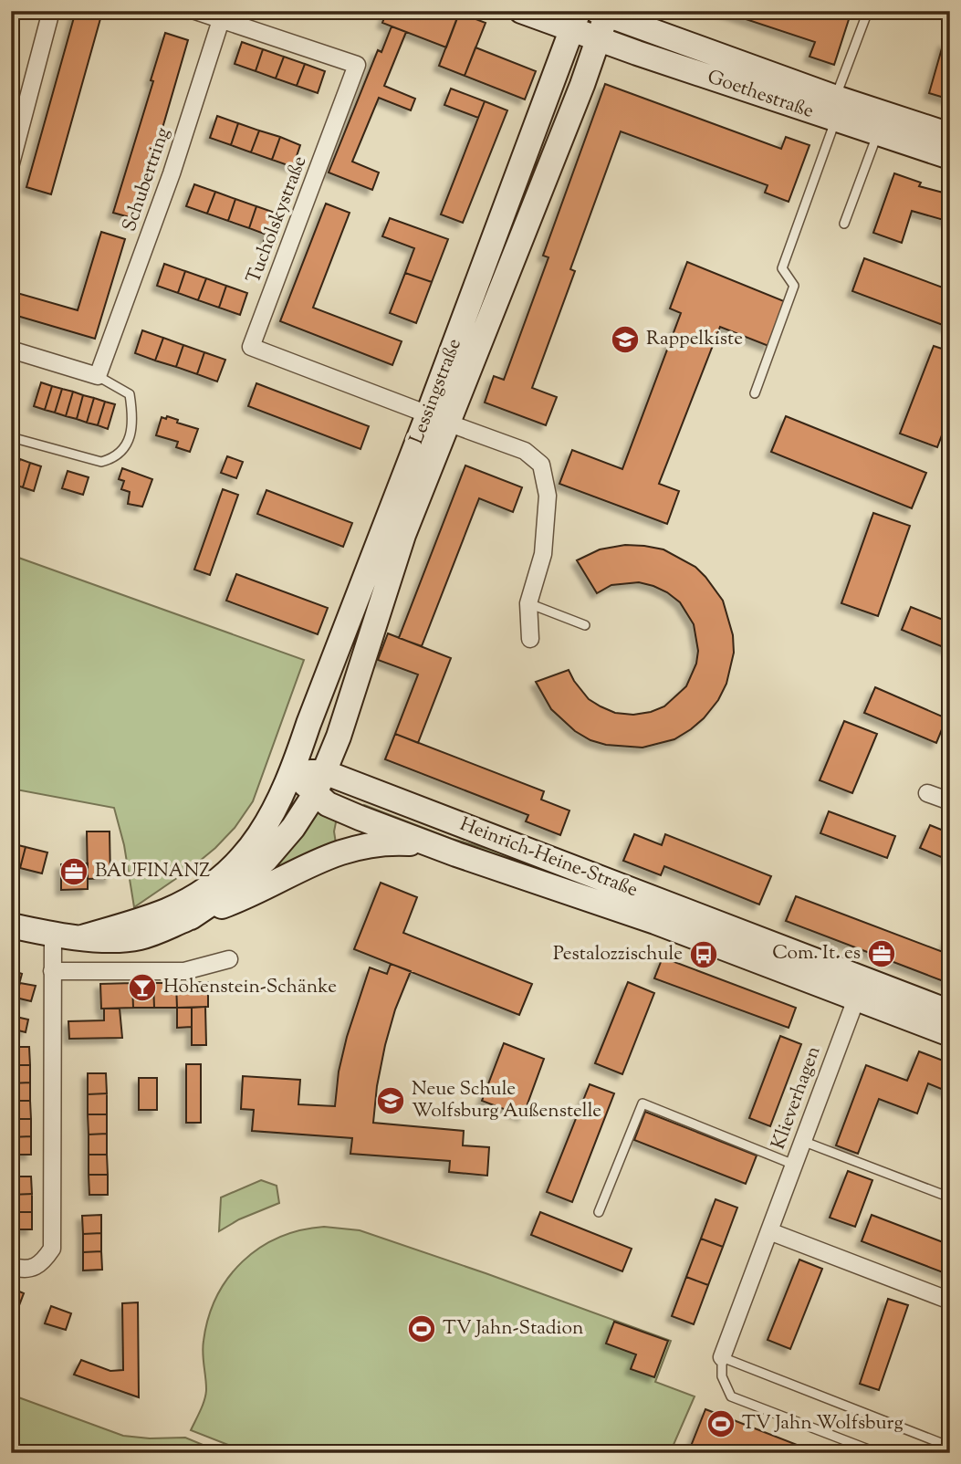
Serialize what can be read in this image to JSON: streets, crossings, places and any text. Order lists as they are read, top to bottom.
{
  "streets": {
    "street": [
      "Goethestraße",
      "Schubertring",
      "Tucholskystraße",
      "Lessingstraße",
      "Heinrich-Heine-Straße",
      "Klieverhagen"
    ]
  },
  "crossings": [
    ["Goethestraße", "Lessingstraße"],
    ["Schubertring", "Tucholskystraße"],
    ["Tucholskystraße", "Lessingstraße"],
    ["Lessingstraße", "Heinrich-Heine-Straße"],
    ["Heinrich-Heine-Straße", "Klieverhagen"]
  ],
  "places": {
    "school or university": ["Rappelkiste", "Neue Schule Wolfsburg Außenstelle"],
    "office": ["BAUFINANZ", "Com. It. es"],
    "bus stop": ["Pestalozzischule"],
    "bar": ["Hohenstein-Schänke"],
    "sports": ["TV Jahn-Stadion", "TV Jahn Wolfsburg"]
  }
}
